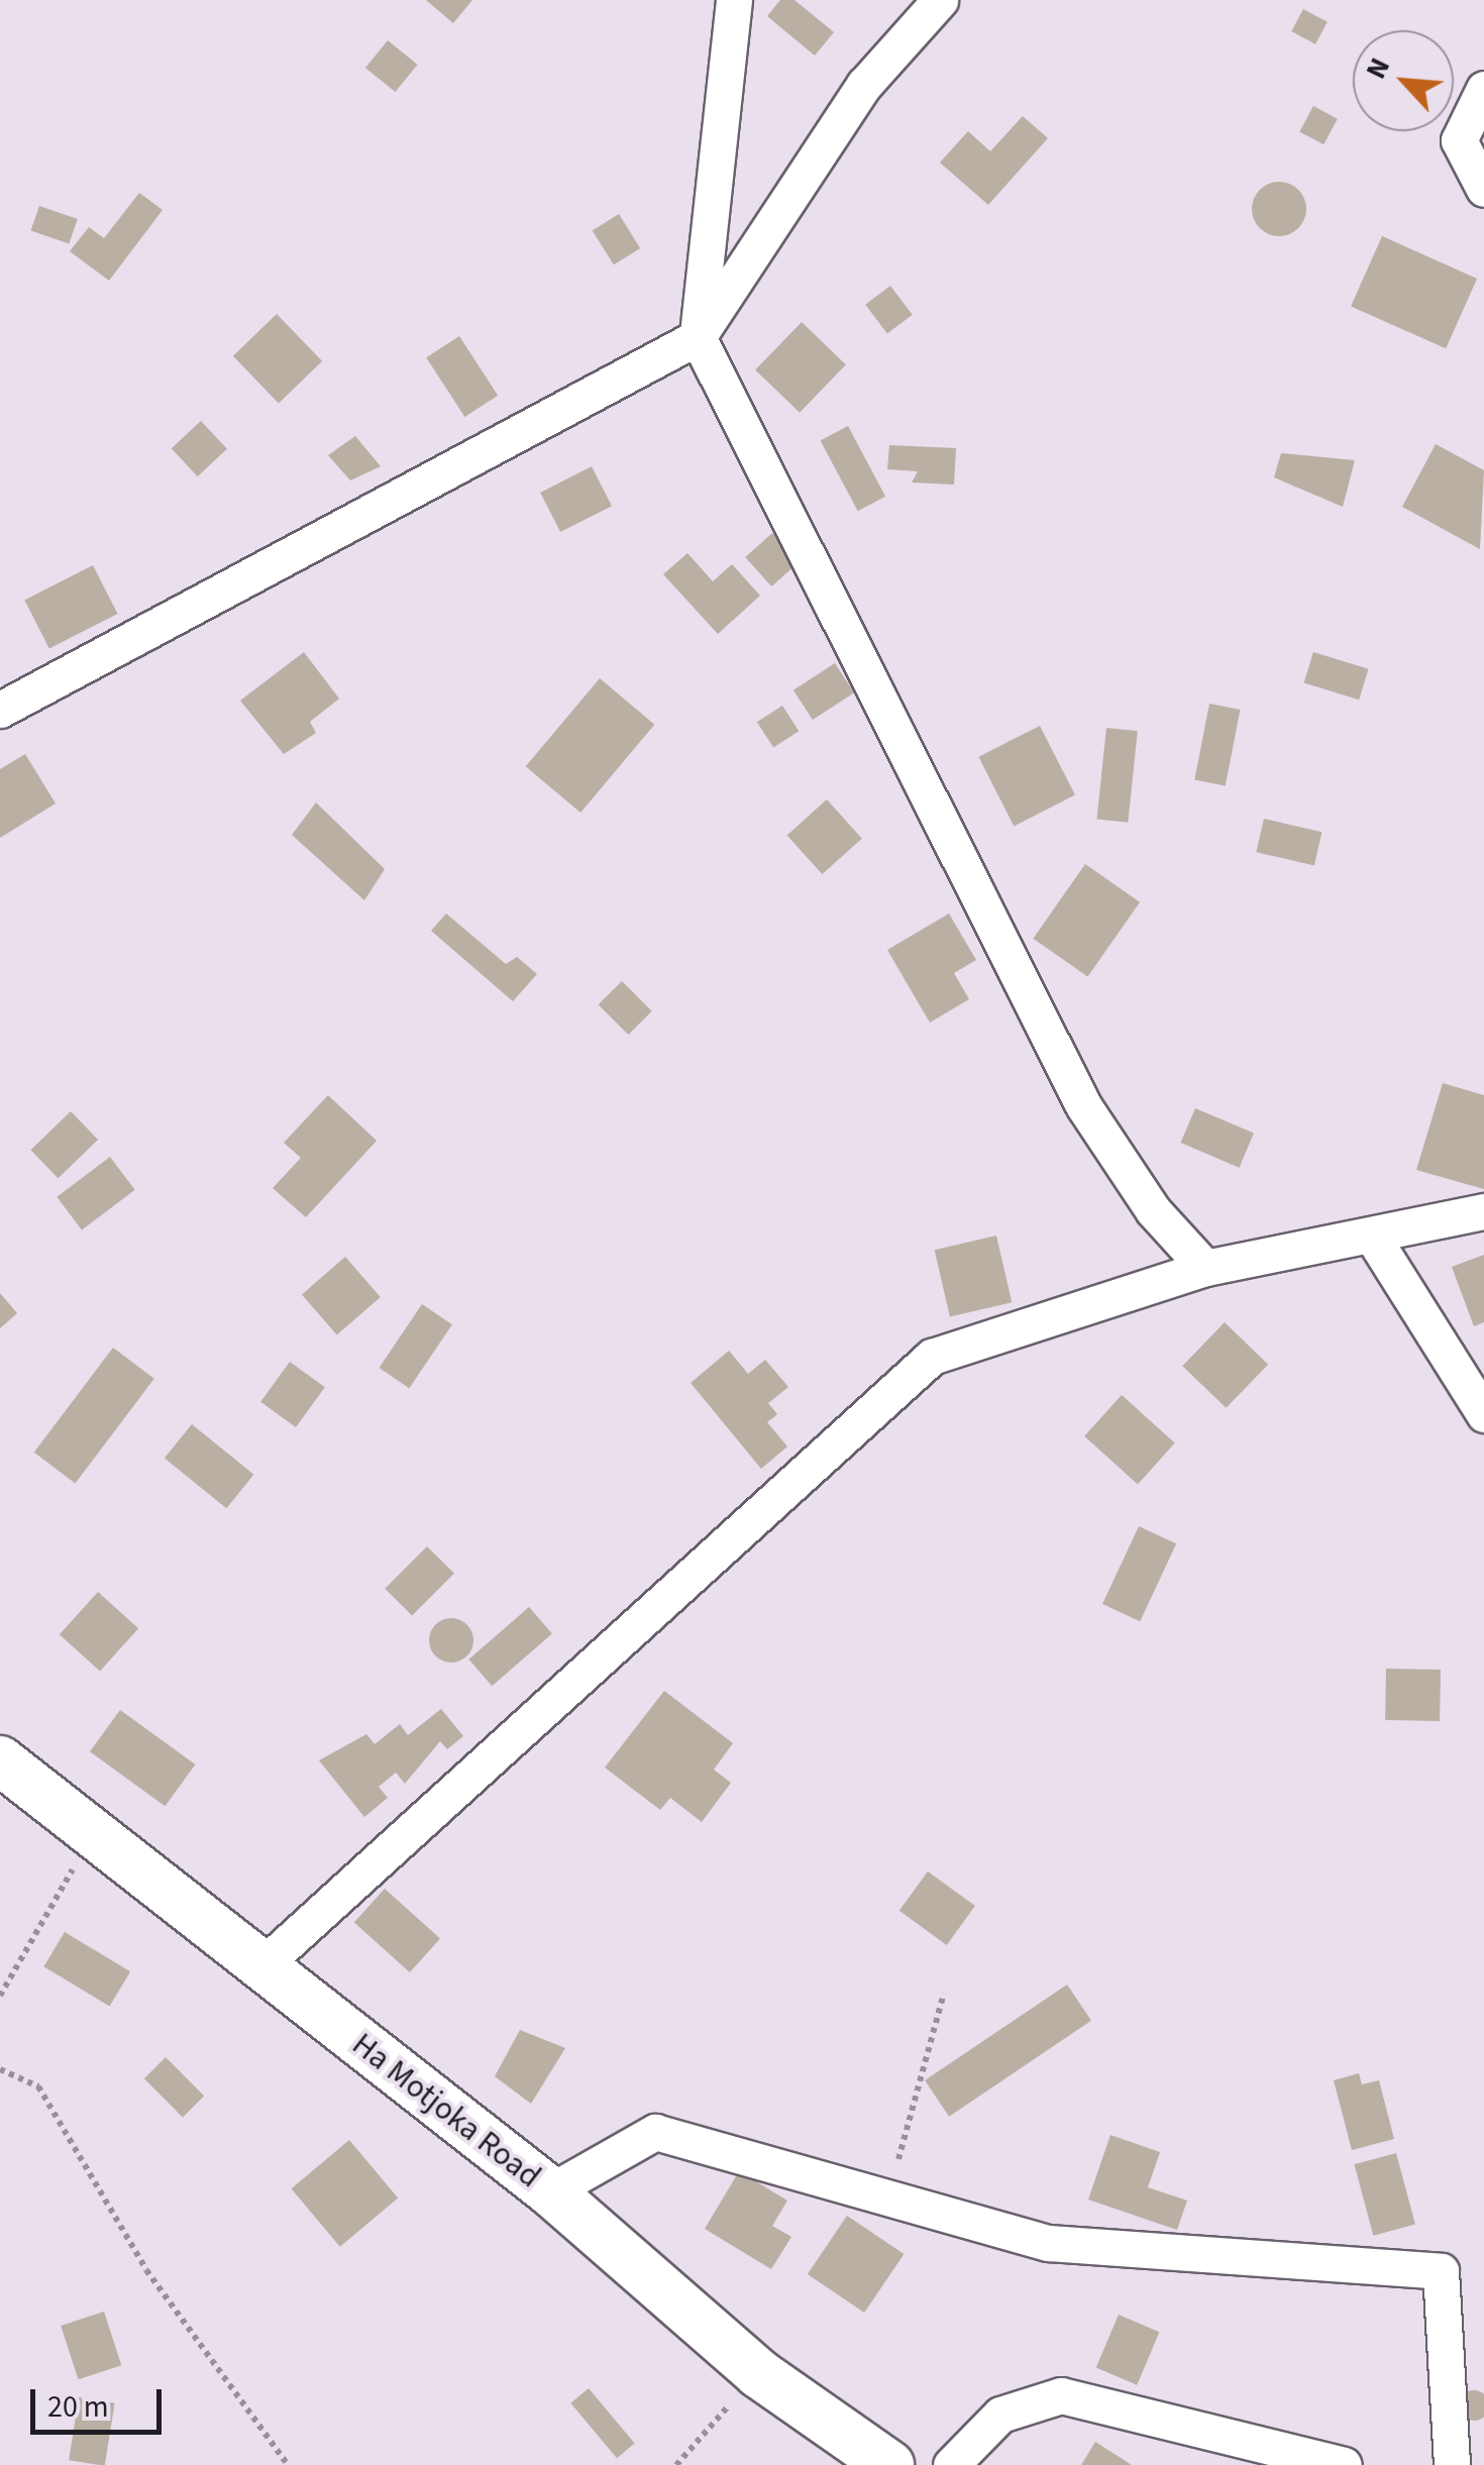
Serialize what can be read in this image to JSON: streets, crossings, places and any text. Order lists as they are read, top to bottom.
{
  "streets": {
    "street": ["Ha Motjoka Road"]
  },
  "scale_bar": "20 m",
  "north": "top left"
}
